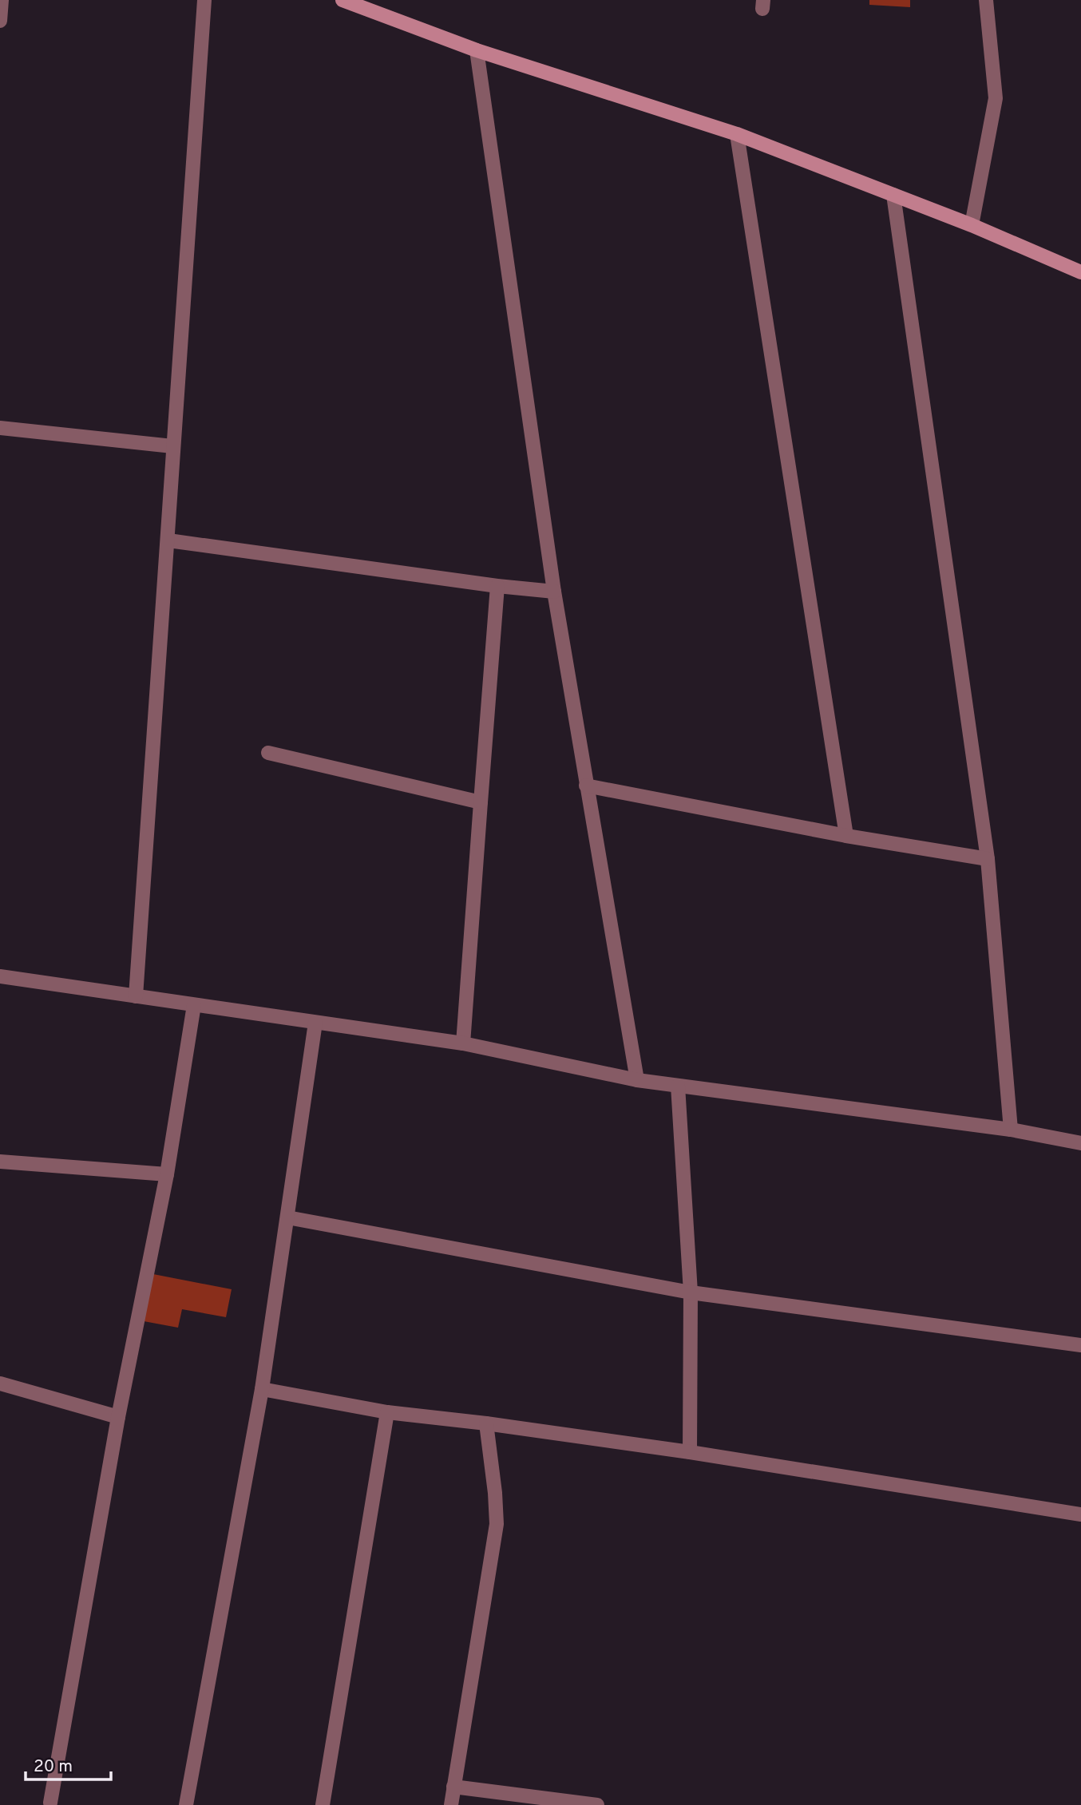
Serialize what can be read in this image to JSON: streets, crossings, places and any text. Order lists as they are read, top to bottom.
{
  "scale_bar": "20 m"
}
